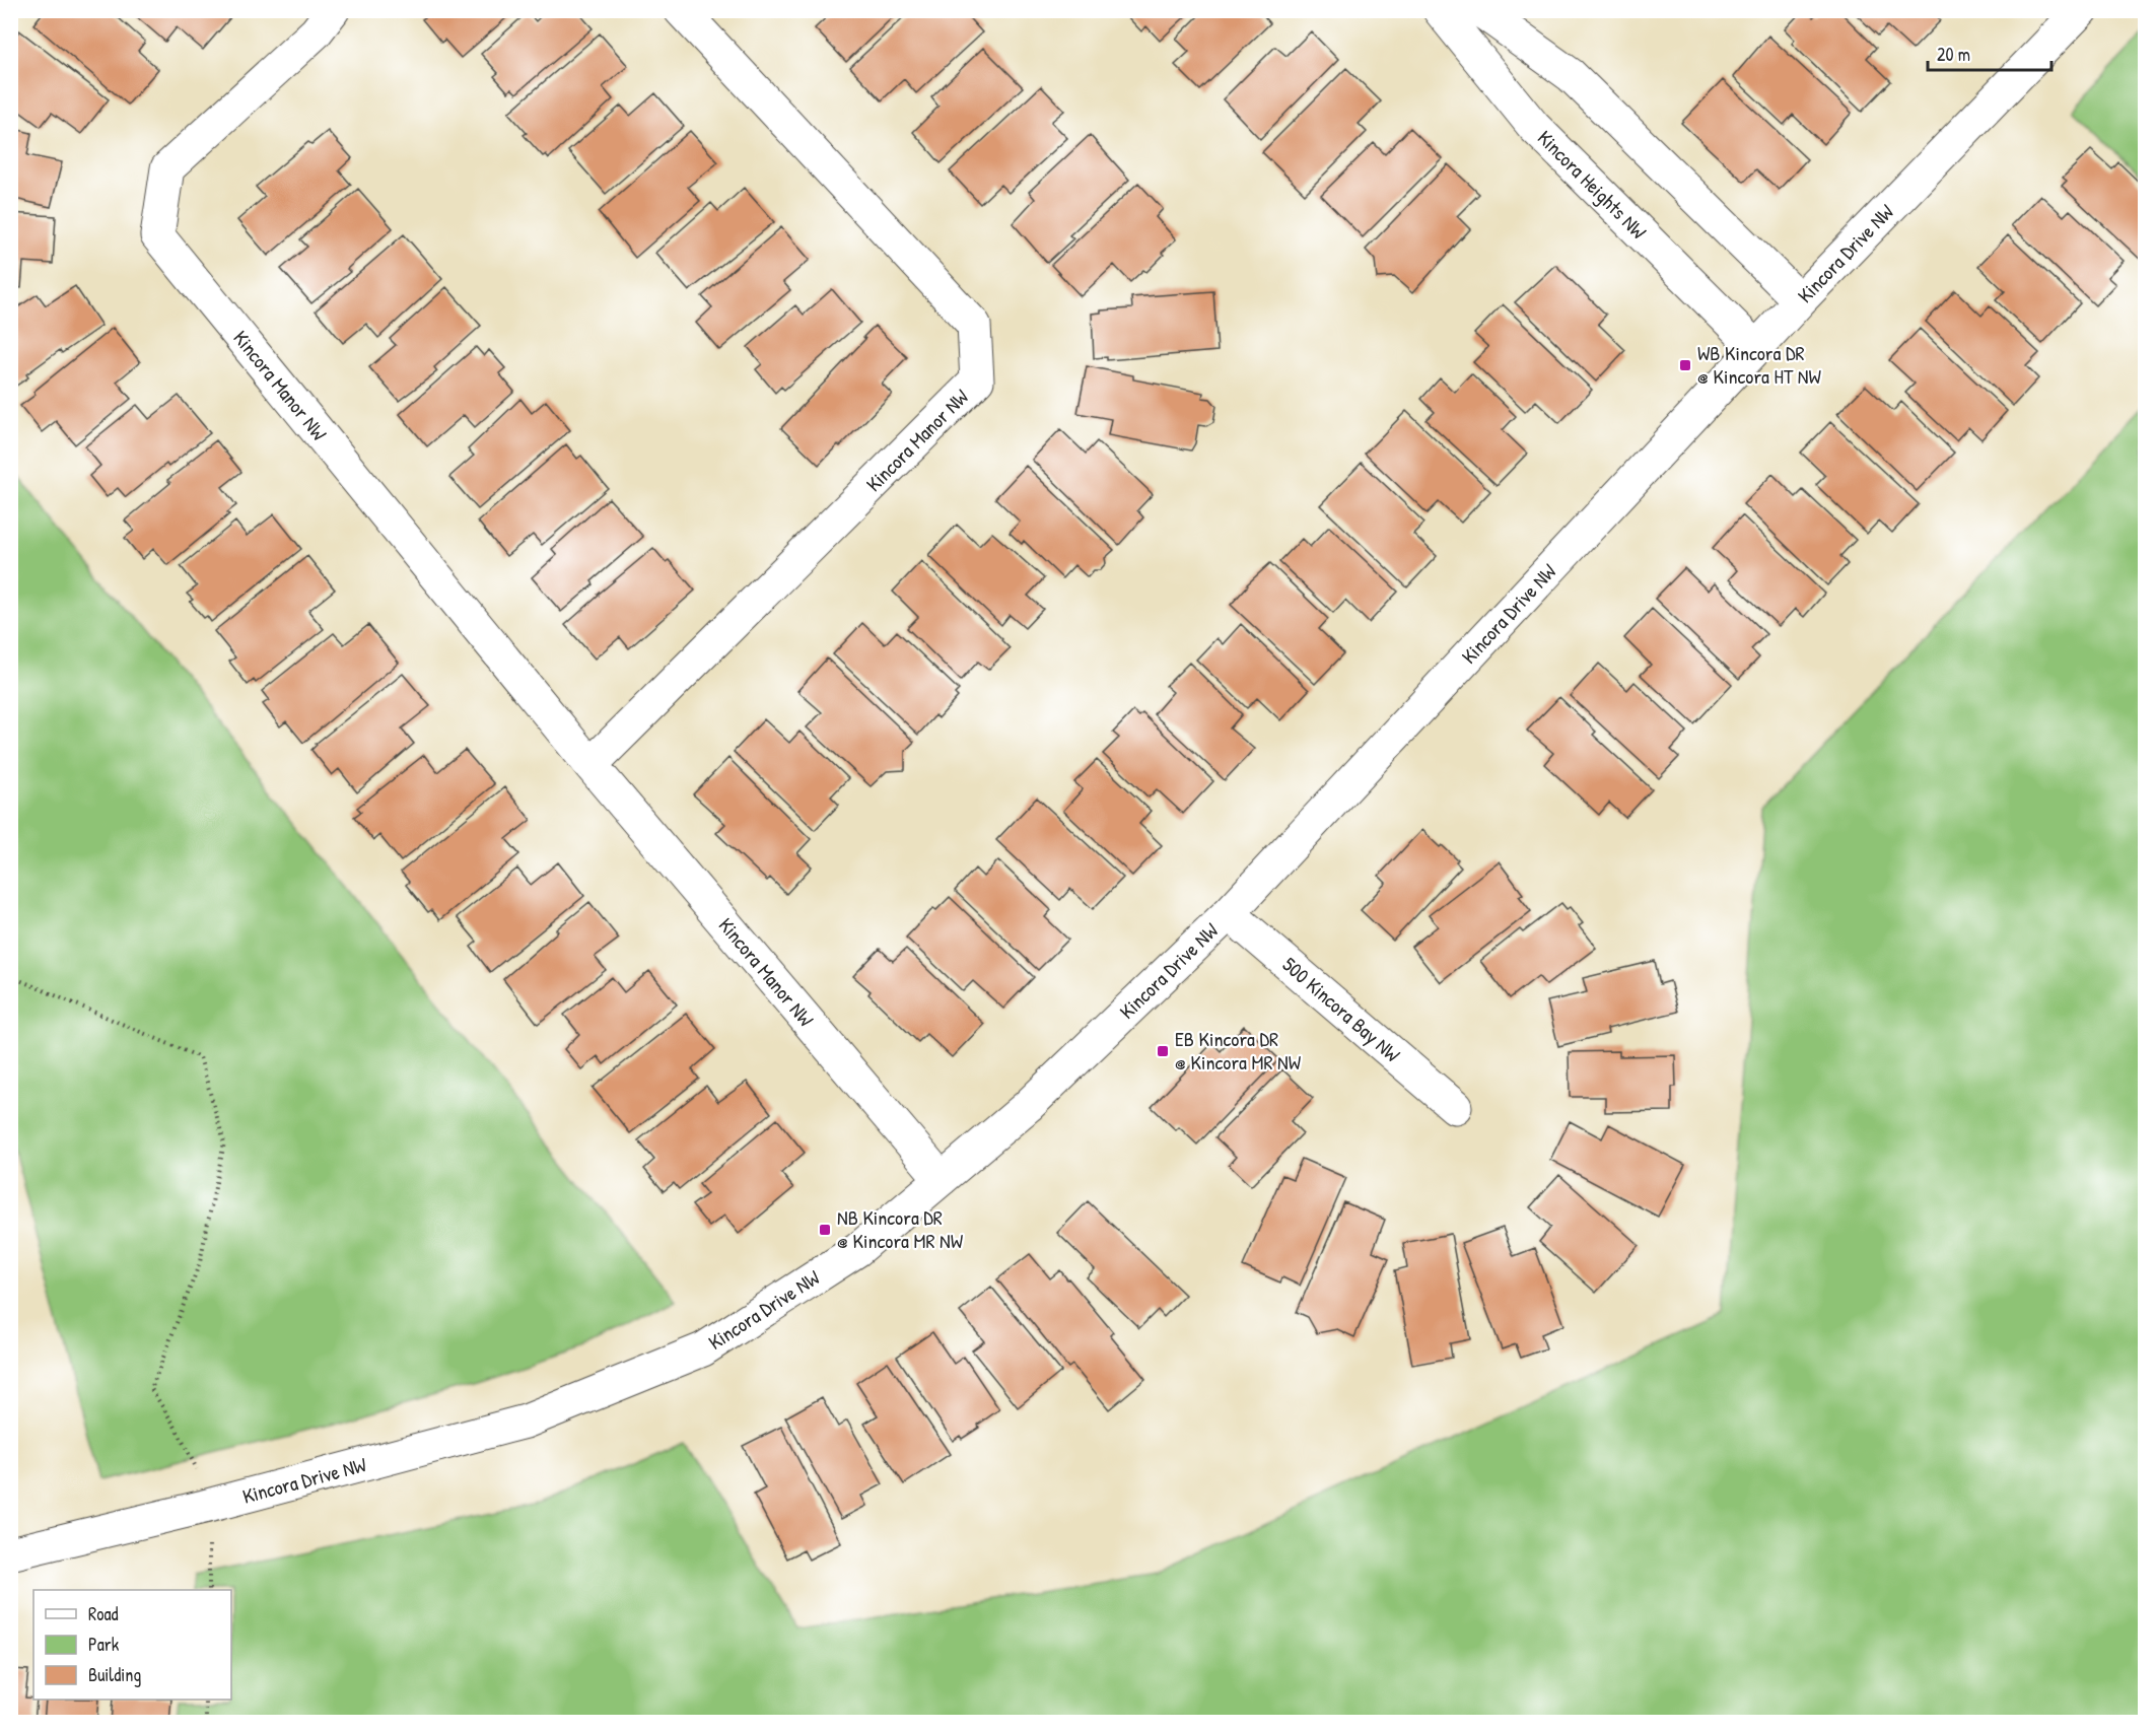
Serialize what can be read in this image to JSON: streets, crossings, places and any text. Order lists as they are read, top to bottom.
{
  "streets": {
    "street": [
      "Kincora Heights NW",
      "Kincora Drive NW",
      "Kincora Manor NW",
      "500 Kincora Bay NW"
    ]
  },
  "crossings": [
    ["Kincora Heights NW", "Kincora Drive NW"],
    ["Kincora Drive NW", "Kincora Manor NW"],
    ["Kincora Drive NW", "500 Kincora Bay NW"]
  ],
  "places": {
    "transit": ["WB Kincora DR @ Kincora HT NW", "EB Kincora DR @ Kincora MR NW", "NB Kincora DR @ Kincora MR NW"]
  },
  "legend": ["Road", "Park", "Building"],
  "scale_bar": "20 m"
}
